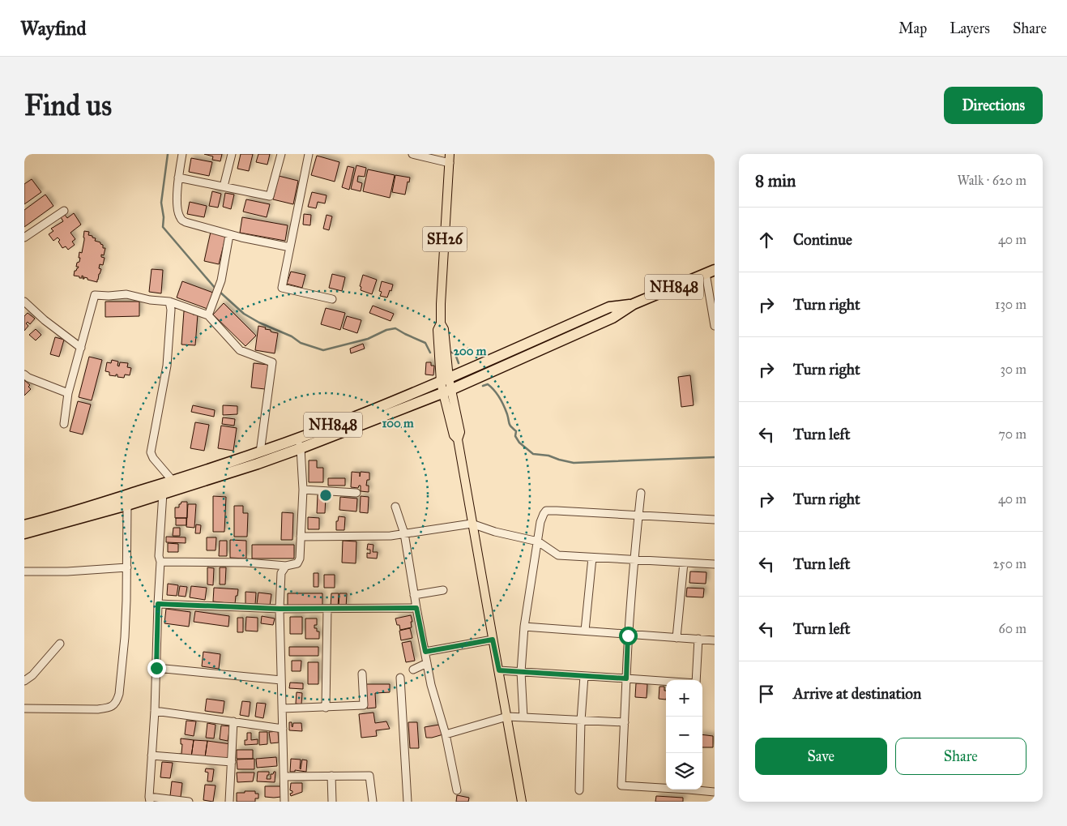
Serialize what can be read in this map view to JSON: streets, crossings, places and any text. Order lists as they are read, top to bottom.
{
  "streets": {
    "highway": ["NH848"],
    "main road": ["SH26"]
  },
  "crossings": [
    ["SH26", "NH848"]
  ],
  "page": {
    "header": "Wayfind",
    "nav": ["Map", "Layers", "Share"],
    "buttons": [
      "Directions",
      ["Save", "Share"]
    ],
    "title": "Find us",
    "heading": ["8 min", "Walk · 620 m"],
    "list": [
      ["Continue", "40 m"],
      ["Turn right", "130 m"],
      ["Turn right", "30 m"],
      ["Turn left", "70 m"],
      ["Turn right", "40 m"],
      ["Turn left", "250 m"],
      ["Turn left", "60 m"],
      "Arrive at destination"
    ],
    "map_buttons": ["+", "−"]
  },
  "rings": ["200 m", "100 m"]
}
